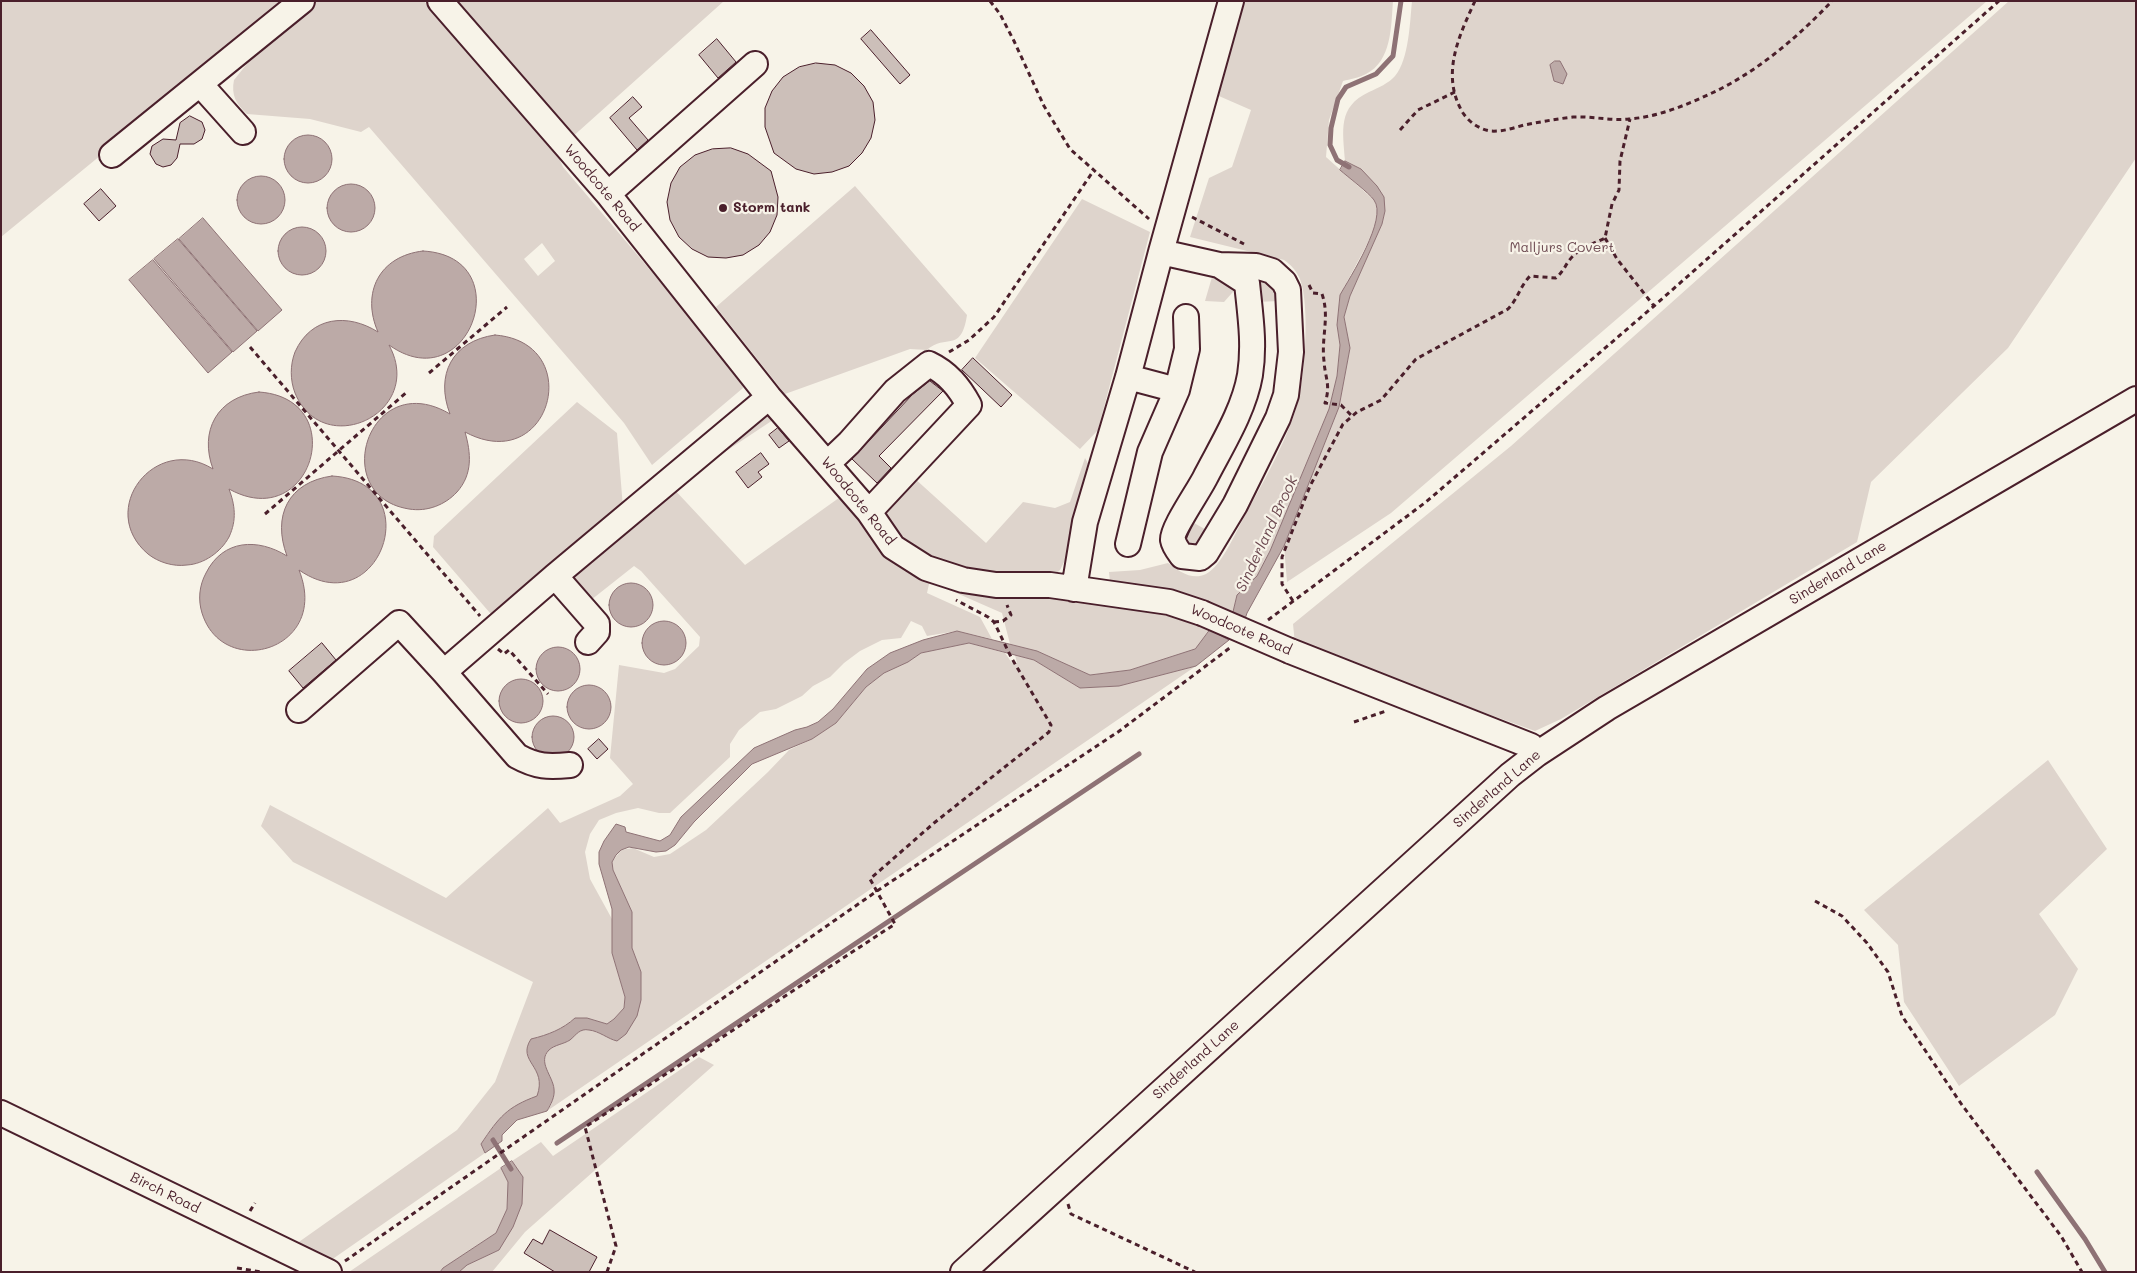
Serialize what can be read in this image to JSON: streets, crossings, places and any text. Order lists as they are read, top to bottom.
{
  "streets": {
    "street": ["Woodcote Road", "Sinderland Lane", "Birch Road"]
  },
  "crossings": [
    ["Woodcote Road", "Sinderland Lane"]
  ],
  "water": ["Sinderland Brook"],
  "parks": ["Malljurs Covert"],
  "places": ["Storm tank"]
}
